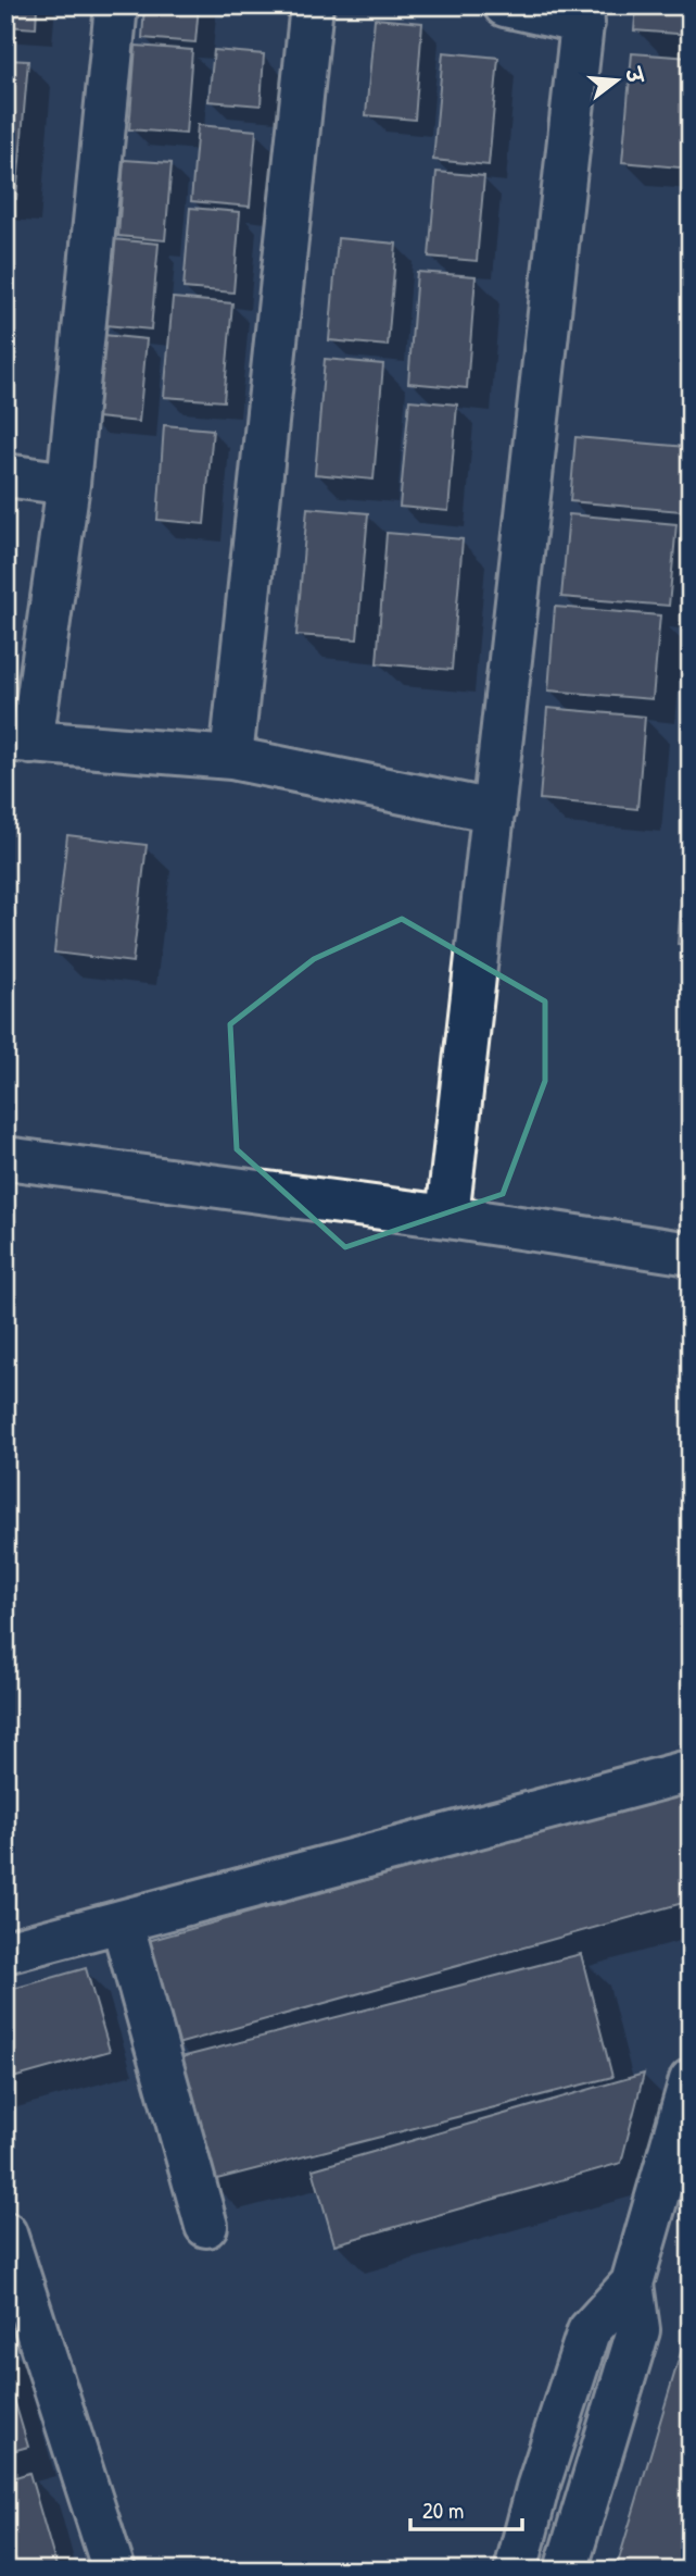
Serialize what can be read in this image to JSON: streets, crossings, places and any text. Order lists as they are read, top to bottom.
{
  "scale_bar": "20 m",
  "north": "right"
}
